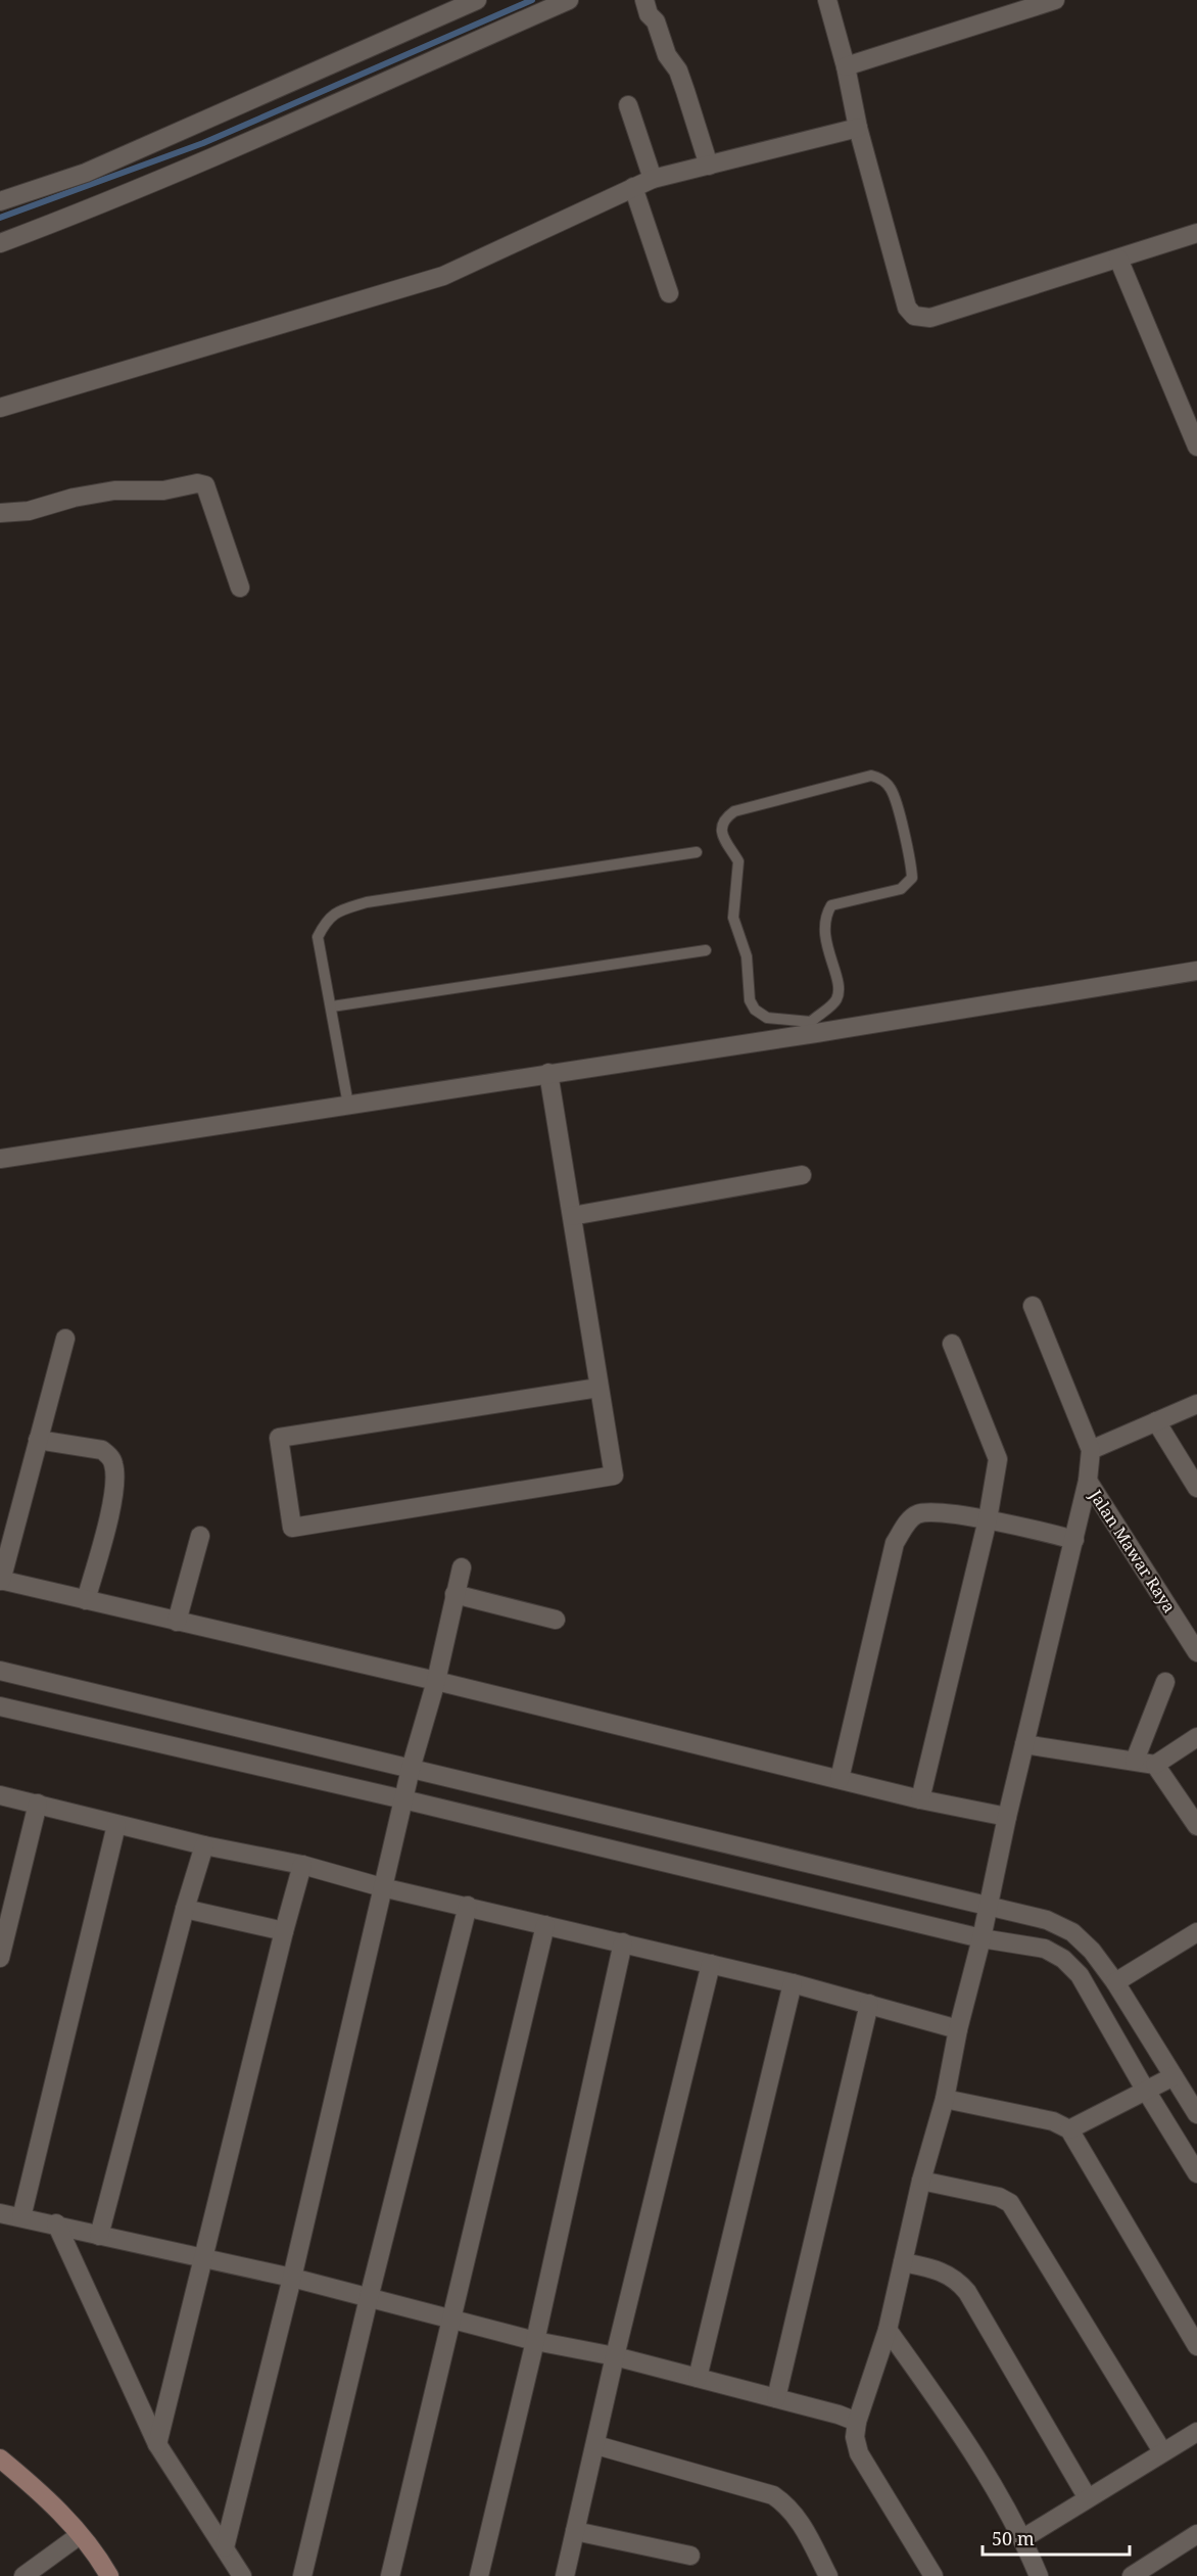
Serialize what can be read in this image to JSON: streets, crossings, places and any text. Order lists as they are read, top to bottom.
{
  "streets": {
    "street": ["Jalan Mawar Raya"]
  },
  "scale_bar": "50 m"
}
